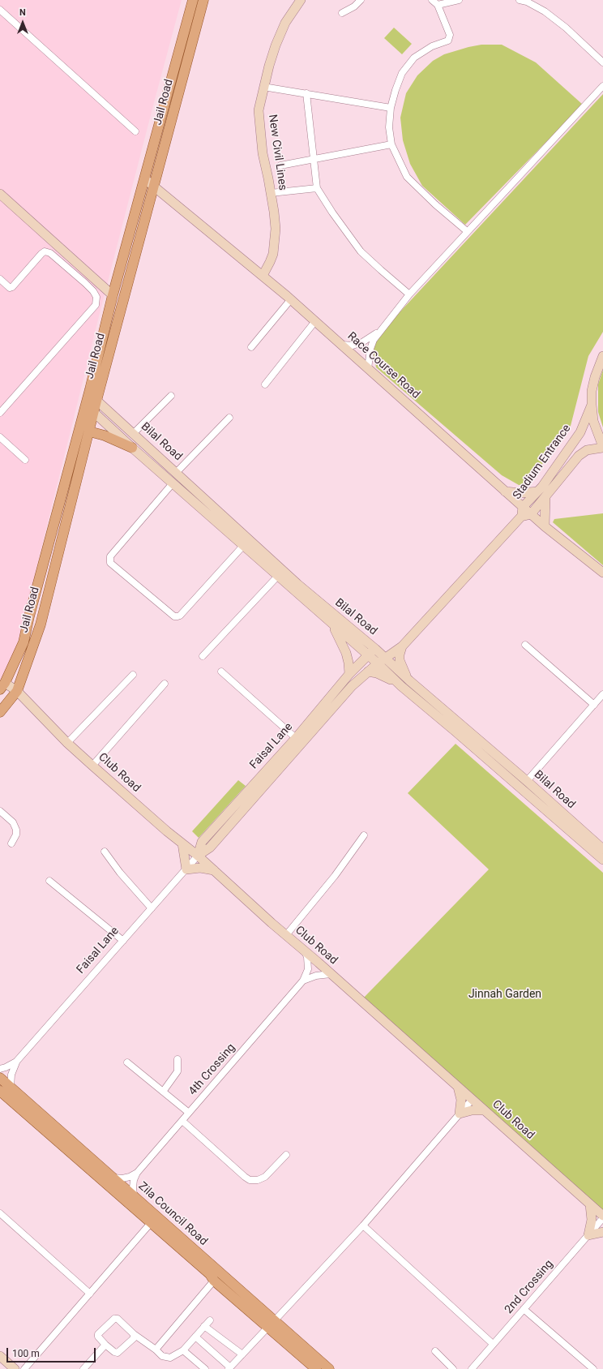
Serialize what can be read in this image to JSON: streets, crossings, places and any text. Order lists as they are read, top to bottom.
{
  "streets": {
    "main road": [
      "Jail Road",
      "New Civil Lines",
      "Race Course Road",
      "Bilal Road",
      "Stadium Entrance",
      "Faisal Lane",
      "Club Road",
      "Zila Council Road"
    ],
    "street": ["4th Crossing", "2nd Crossing"]
  },
  "crossings": [
    ["Jail Road", "Race Course Road"],
    ["Jail Road", "Bilal Road"],
    ["Jail Road", "Club Road"],
    ["New Civil Lines", "Race Course Road"],
    ["Race Course Road", "Stadium Entrance"],
    ["Bilal Road", "Faisal Lane"],
    ["Stadium Entrance", "Faisal Lane"],
    ["Faisal Lane", "Club Road"],
    ["Faisal Lane", "Zila Council Road"],
    ["4th Crossing", "Zila Council Road"]
  ],
  "parks": ["Jinnah Garden"],
  "scale_bar": "100 m",
  "north": "top"
}
